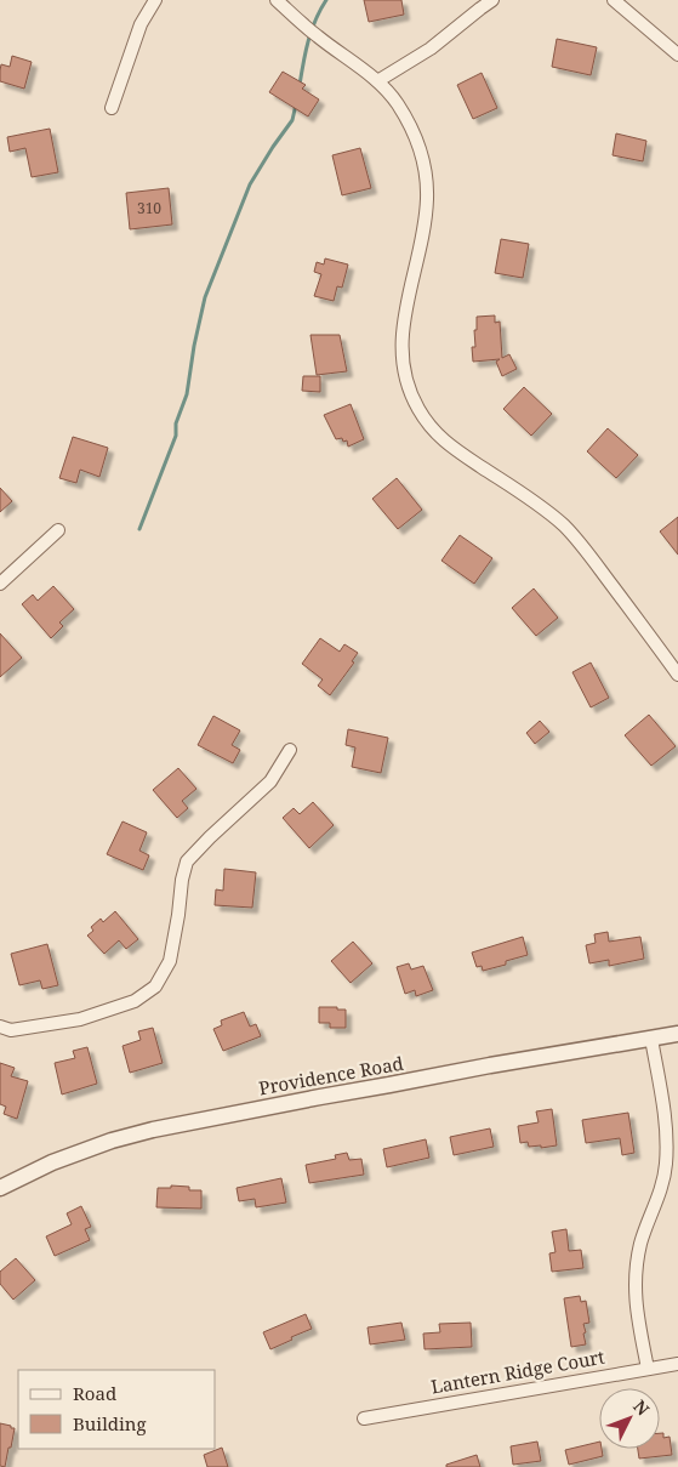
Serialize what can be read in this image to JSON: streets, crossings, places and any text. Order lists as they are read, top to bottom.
{
  "streets": {
    "street": ["Providence Road", "Lantern Ridge Court"]
  },
  "house_numbers": ["310"],
  "legend": ["Road", "Building"],
  "north": "top right"
}
